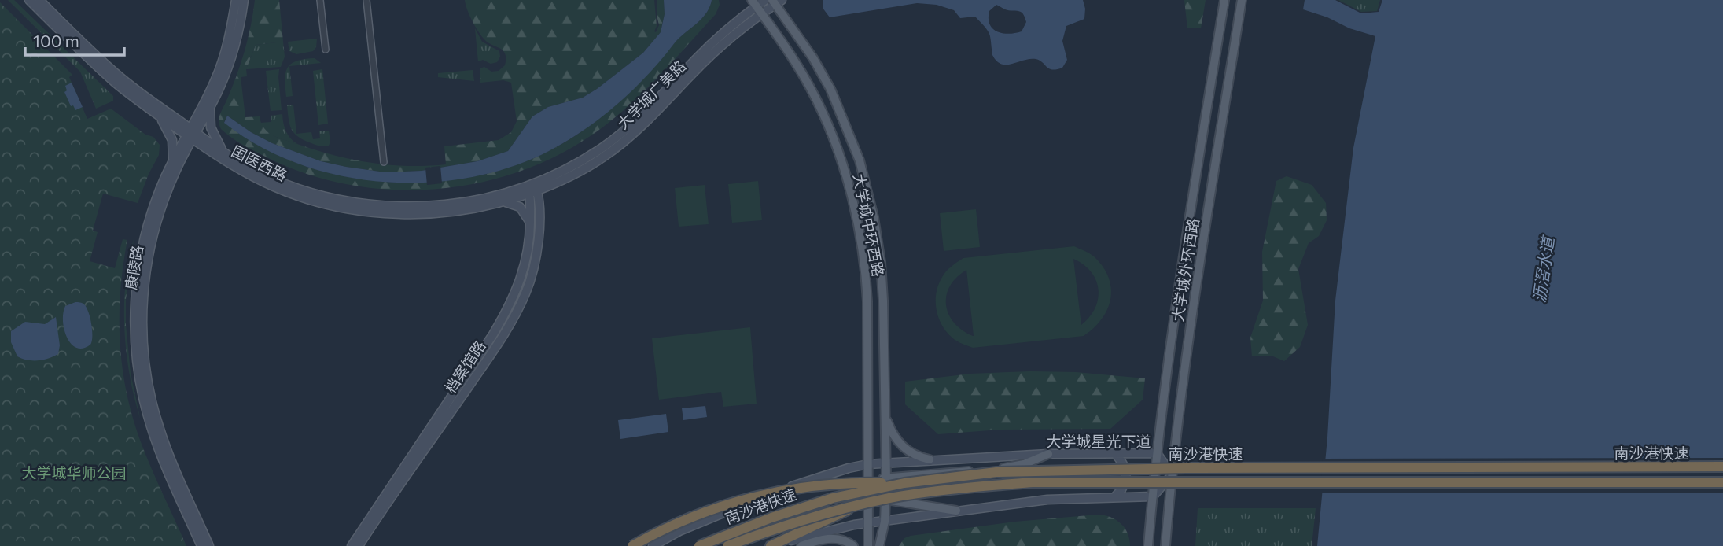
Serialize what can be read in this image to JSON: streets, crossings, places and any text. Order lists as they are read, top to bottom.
{
  "streets": {
    "highway": ["南沙港快速"],
    "main road": [
      "大学城广美路",
      "国医西路",
      "大学城中环西路",
      "康陵路",
      "大学城外环西路",
      "档案馆路",
      "大学城星光下道"
    ]
  },
  "crossings": [
    ["大学城广美路", "国医西路"],
    ["大学城广美路", "大学城中环西路"],
    ["大学城广美路", "档案馆路"],
    ["国医西路", "康陵路"],
    ["国医西路", "档案馆路"],
    ["大学城中环西路", "大学城星光下道"],
    ["大学城外环西路", "大学城星光下道"]
  ],
  "water": ["沥滘水道"],
  "parks": ["大学城华师公园"],
  "scale_bar": "100 m"
}
